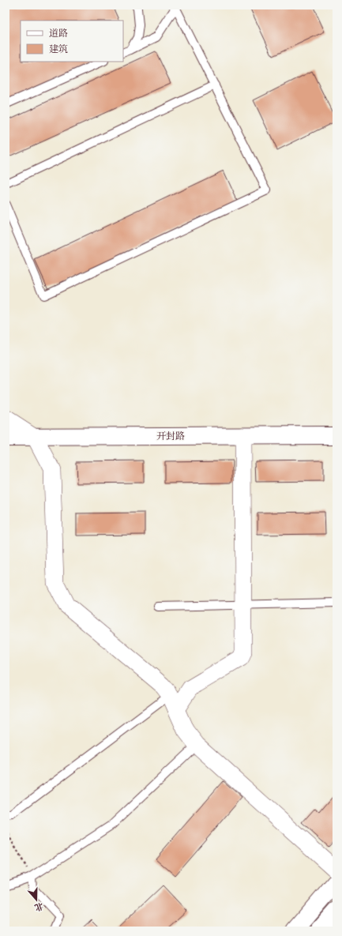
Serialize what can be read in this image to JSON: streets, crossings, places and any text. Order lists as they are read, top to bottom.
{
  "streets": {
    "street": ["开封路"]
  },
  "legend": ["道路", "建筑"],
  "north": "bottom"
}
